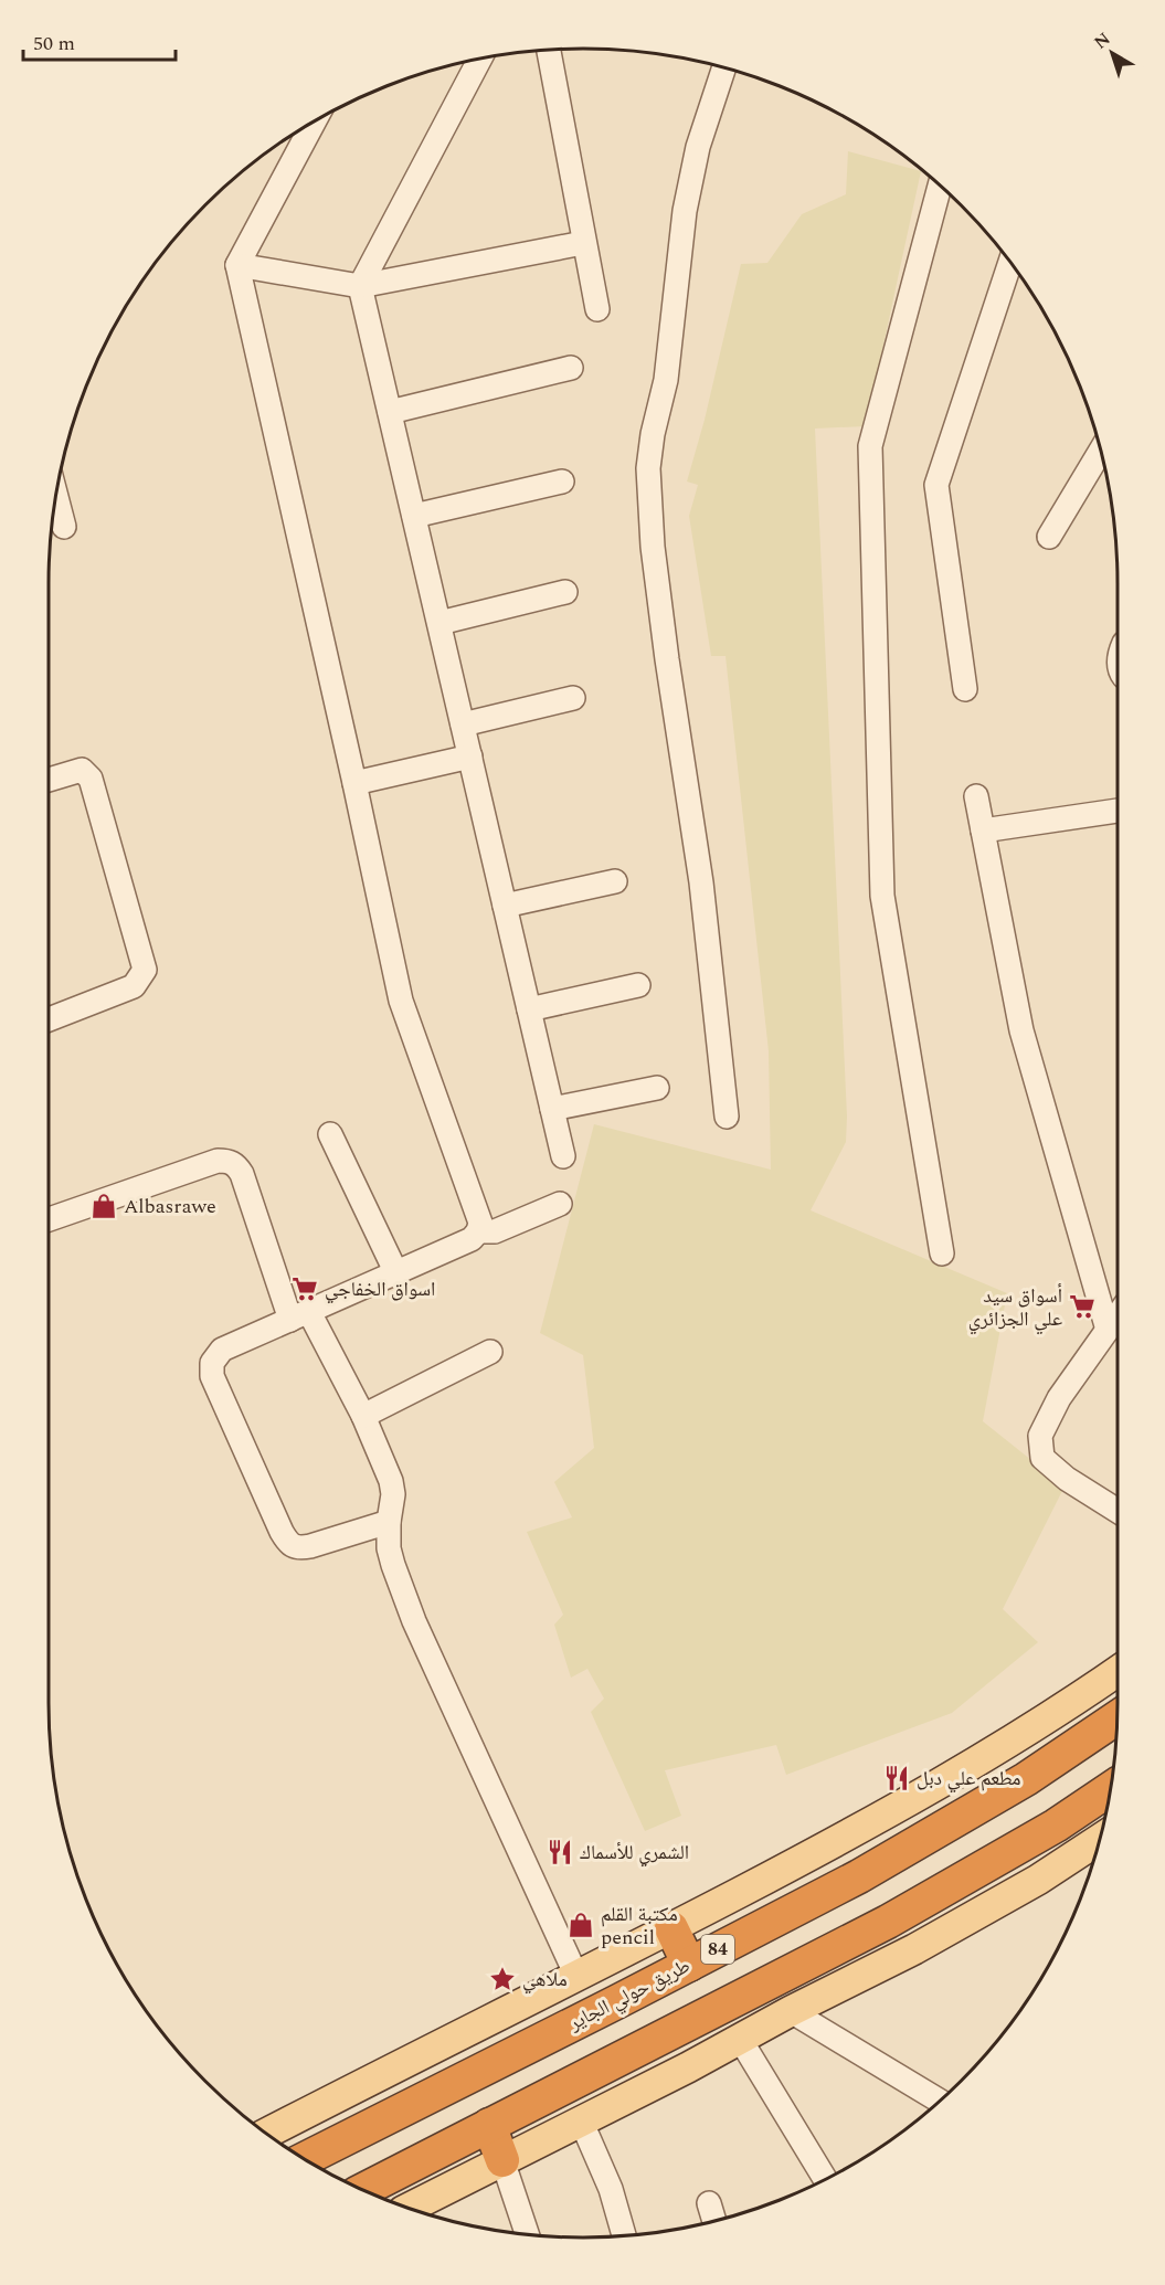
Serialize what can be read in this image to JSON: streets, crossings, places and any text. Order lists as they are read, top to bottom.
{
  "streets": {
    "highway": ["84", "طريق حولي الجاير"]
  },
  "places": {
    "shop": ["Albasrawe", "مكتبة القلم pencil"],
    "supermarket": ["اسواق الخفاجي", "أسواق سيد علي الجزائري"],
    "restaurant": ["مطعم علي دبل", "الشمري للأسماك"],
    "place": ["ملاهي"]
  },
  "scale_bar": "50 m",
  "north": "top left"
}
